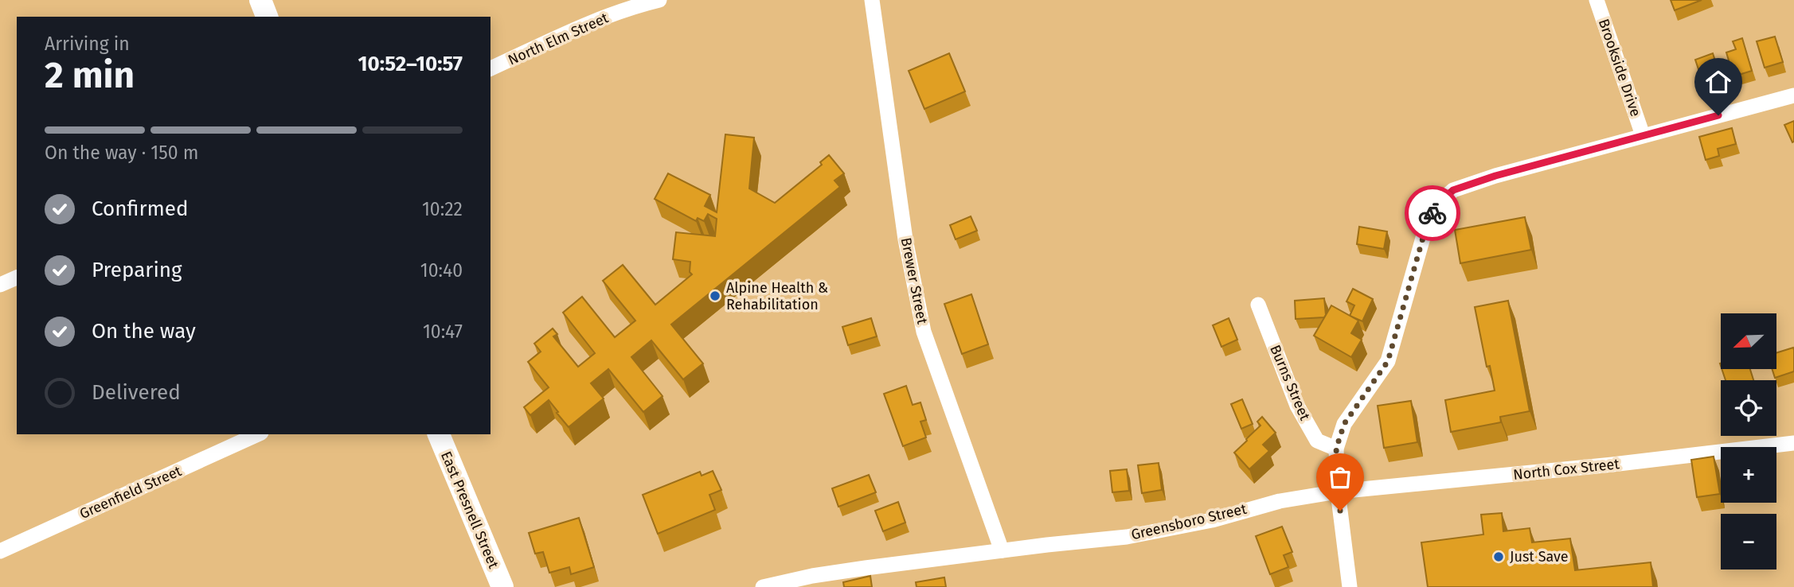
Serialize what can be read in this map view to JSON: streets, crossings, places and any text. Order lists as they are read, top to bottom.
{
  "streets": {
    "main road": ["East Presnell Street"],
    "street": [
      "North Elm Street",
      "Brookside Drive",
      "Brewer Street",
      "Burns Street",
      "North Cox Street",
      "Greenfield Street",
      "Greensboro Street"
    ]
  },
  "crossings": [
    ["Brewer Street", "Greensboro Street"],
    ["North Cox Street", "Greensboro Street"]
  ],
  "places": ["Alpine Health & Rehabilitation", "Just Save"],
  "north": "bottom left",
  "page": {
    "heading": ["2 min", "Arriving in", "10:52–10:57"],
    "bar": "On the way · 150 m",
    "list": [
      ["Confirmed", "10:22"],
      ["Preparing", "10:40"],
      ["On the way", "10:47"],
      "Delivered"
    ],
    "map_buttons": ["+", "−"]
  }
}
